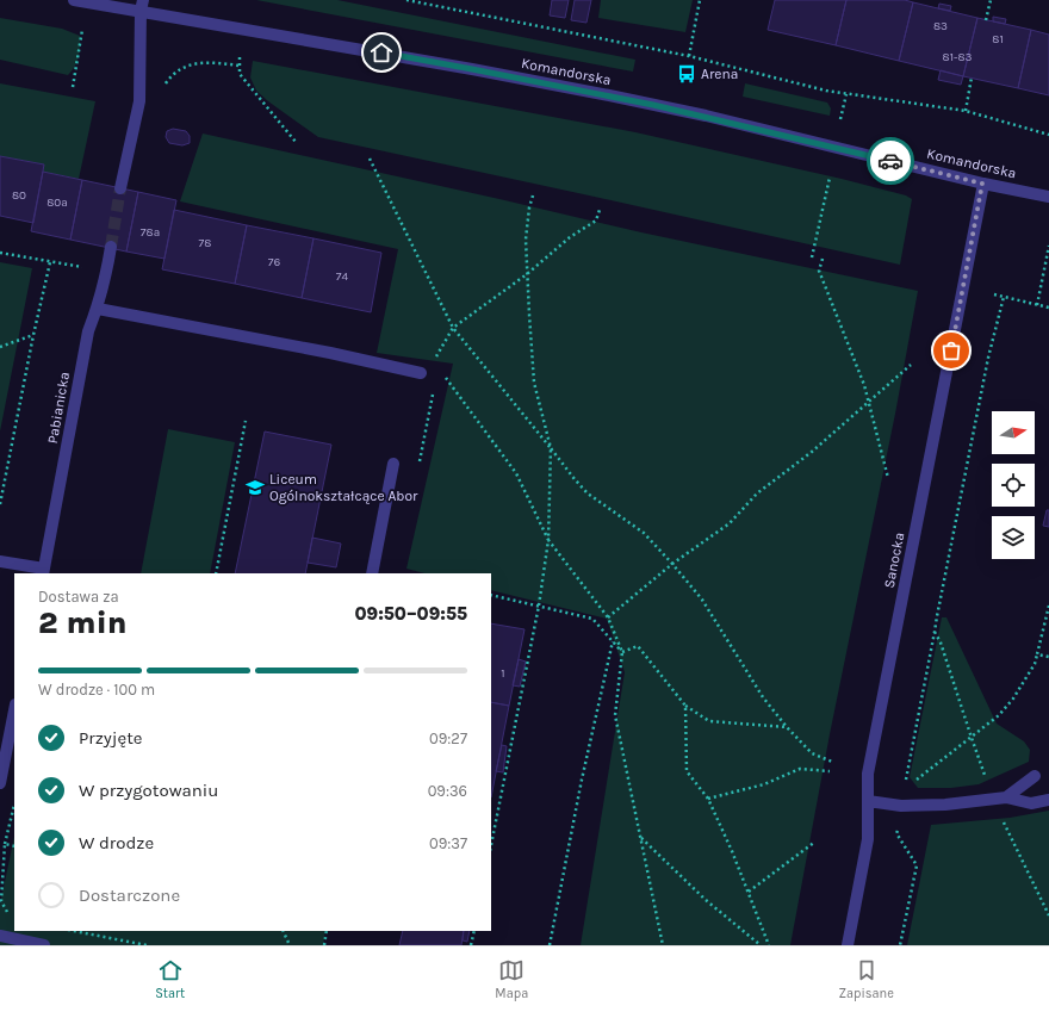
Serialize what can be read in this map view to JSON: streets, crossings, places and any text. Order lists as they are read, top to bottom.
{
  "streets": {
    "street": ["Komandorska", "Pabianicka", "Sanocka"]
  },
  "crossings": [
    ["Komandorska", "Sanocka"]
  ],
  "places": {
    "bus stop": ["Arena"],
    "school or university": ["Liceum Ogólnokształcące Abor"]
  },
  "house_numbers": [
    "83",
    "81",
    "81-83",
    "80",
    "80a",
    "78a",
    "78",
    "76",
    "74",
    "1"
  ],
  "north": "right",
  "page": {
    "heading": ["2 min", "Dostawa za", "09:50–09:55"],
    "bar": "W drodze · 100 m",
    "list": [
      ["Przyjęte", "09:27"],
      ["W przygotowaniu", "09:36"],
      ["W drodze", "09:37"],
      "Dostarczone"
    ],
    "tabs": ["Start", "Mapa", "Zapisane"]
  }
}
